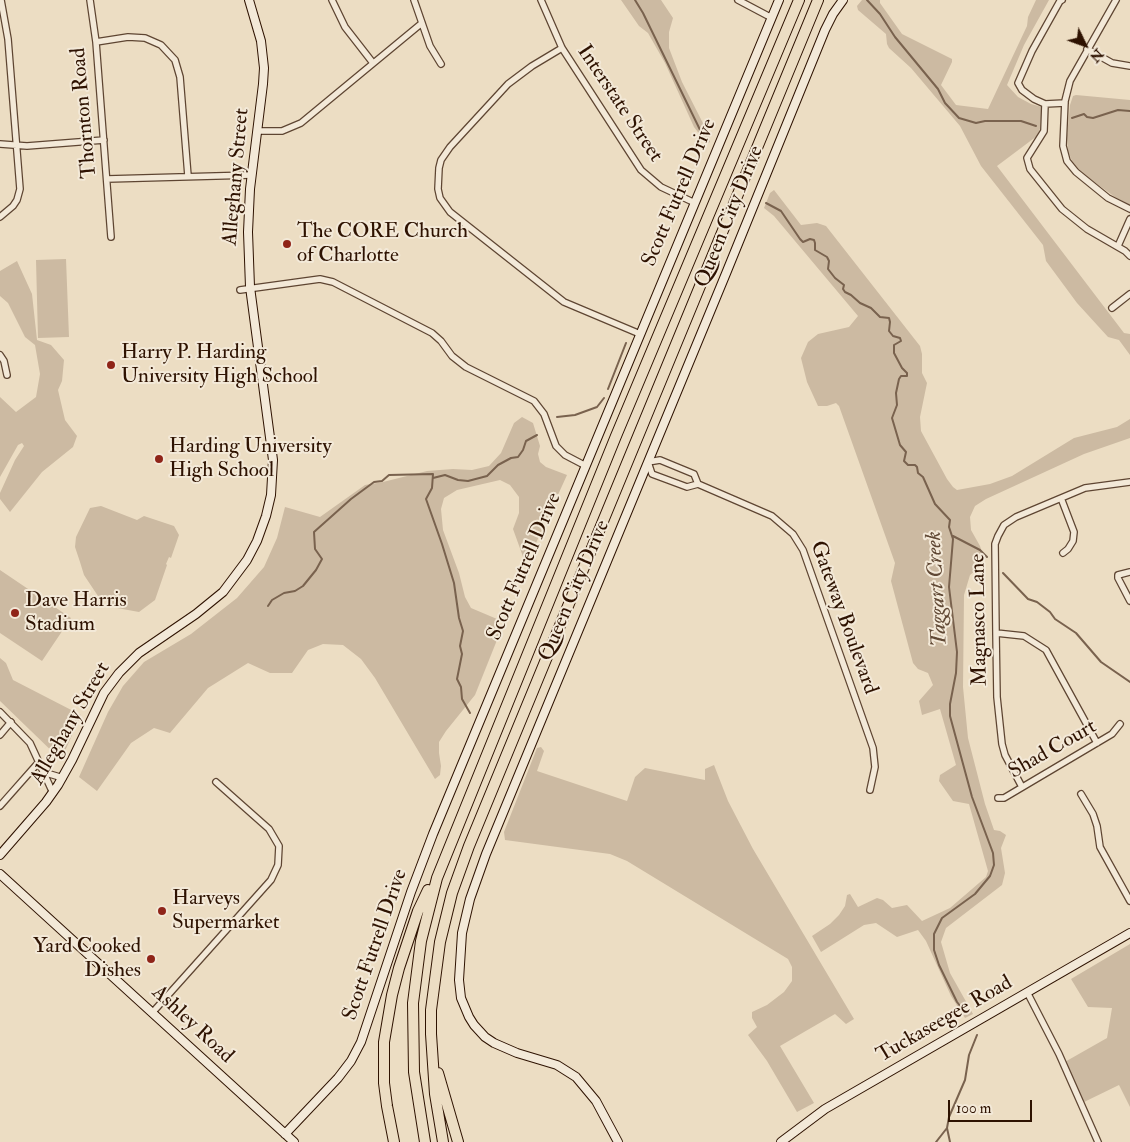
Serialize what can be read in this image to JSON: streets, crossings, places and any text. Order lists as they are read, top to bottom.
{
  "streets": {
    "street": [
      "Interstate Street",
      "Thornton Road",
      "Alleghany Street",
      "Scott Futrell Drive",
      "Queen City Drive",
      "Gateway Boulevard",
      "Magnasco Lane",
      "Shad Court",
      "Tuckaseegee Road",
      "Ashley Road"
    ]
  },
  "crossings": [
    ["Interstate Street", "Scott Futrell Drive"],
    ["Scott Futrell Drive", "Ashley Road"],
    ["Queen City Drive", "Gateway Boulevard"],
    ["Magnasco Lane", "Shad Court"]
  ],
  "water": ["Taggart Creek"],
  "places": [
    "The CORE Church of Charlotte",
    "Harry P. Harding University High School",
    "Harding University High School",
    "Dave Harris Stadium",
    "Harveys Supermarket",
    "Yard Cooked Dishes"
  ],
  "scale_bar": "100 m",
  "north": "bottom right"
}
